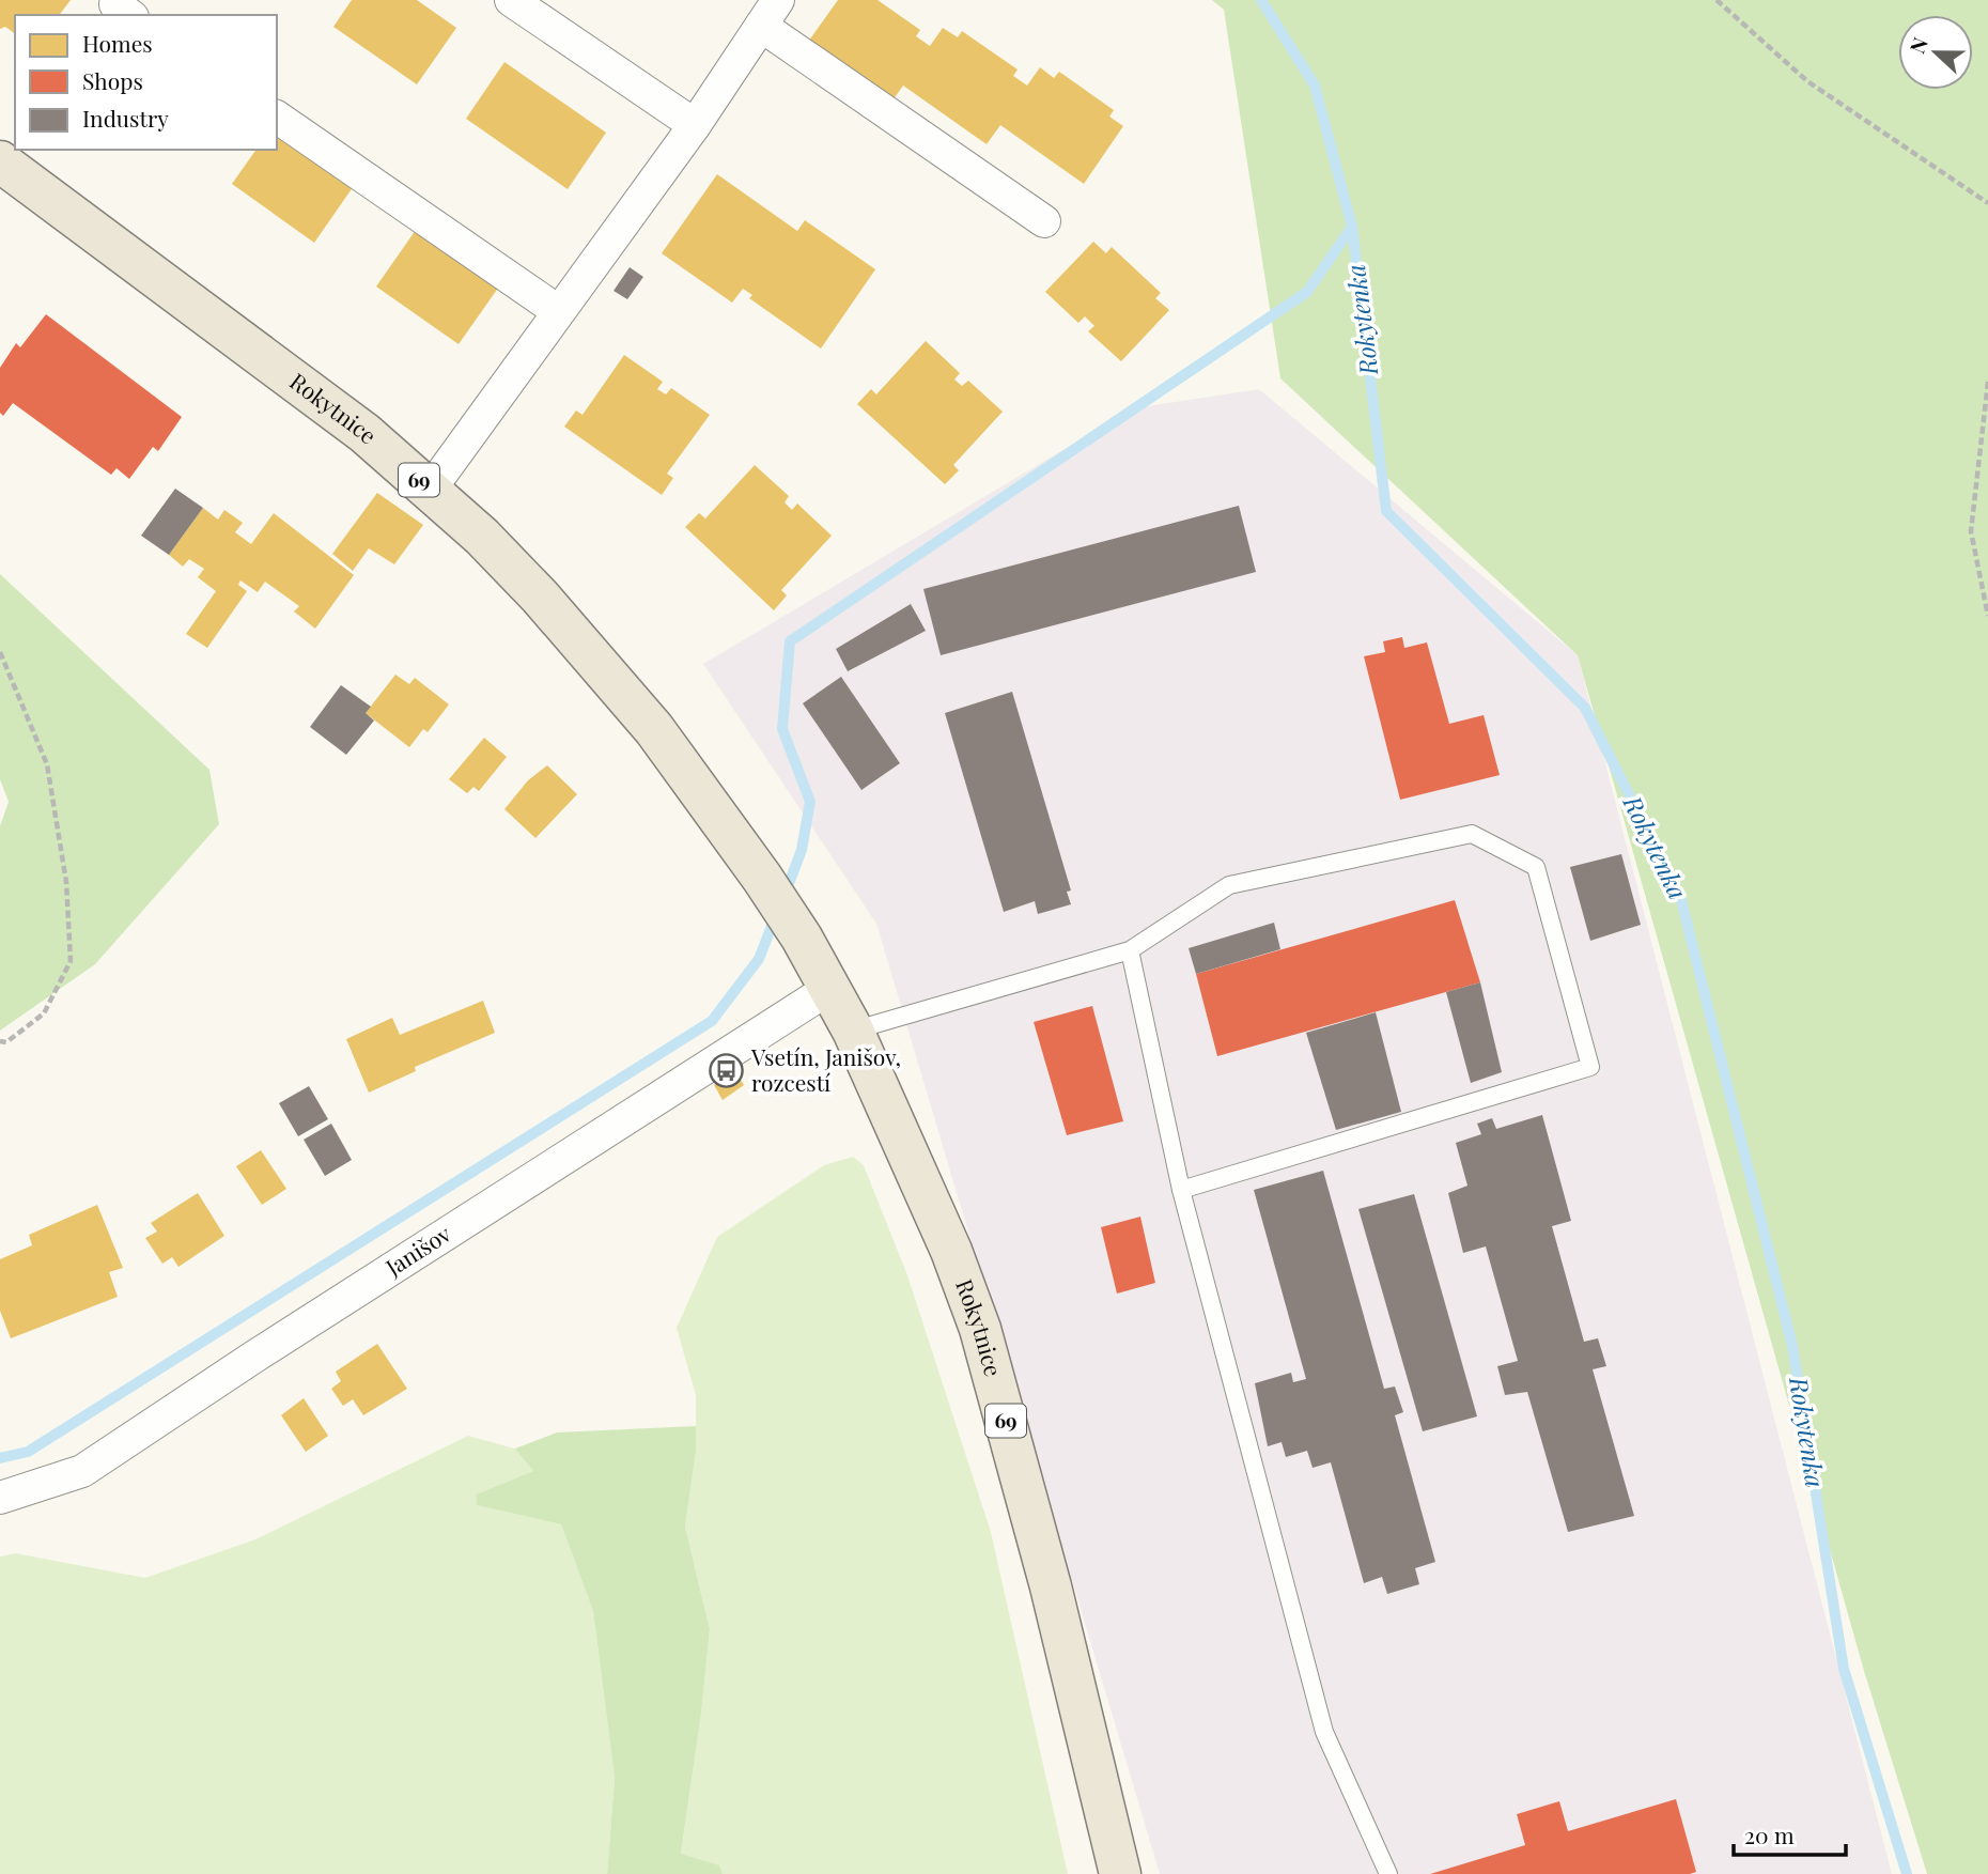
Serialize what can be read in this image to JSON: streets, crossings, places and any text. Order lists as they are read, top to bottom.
{
  "streets": {
    "main road": ["Rokytnice", "69"],
    "street": ["Janišov"]
  },
  "crossings": [
    ["Rokytnice", "Janišov"]
  ],
  "water": ["Rokytenka"],
  "places": {
    "bus stop": ["Vsetín, Janišov, rozcestí"]
  },
  "legend": ["Homes", "Shops", "Industry"],
  "scale_bar": "20 m",
  "north": "left"
}
